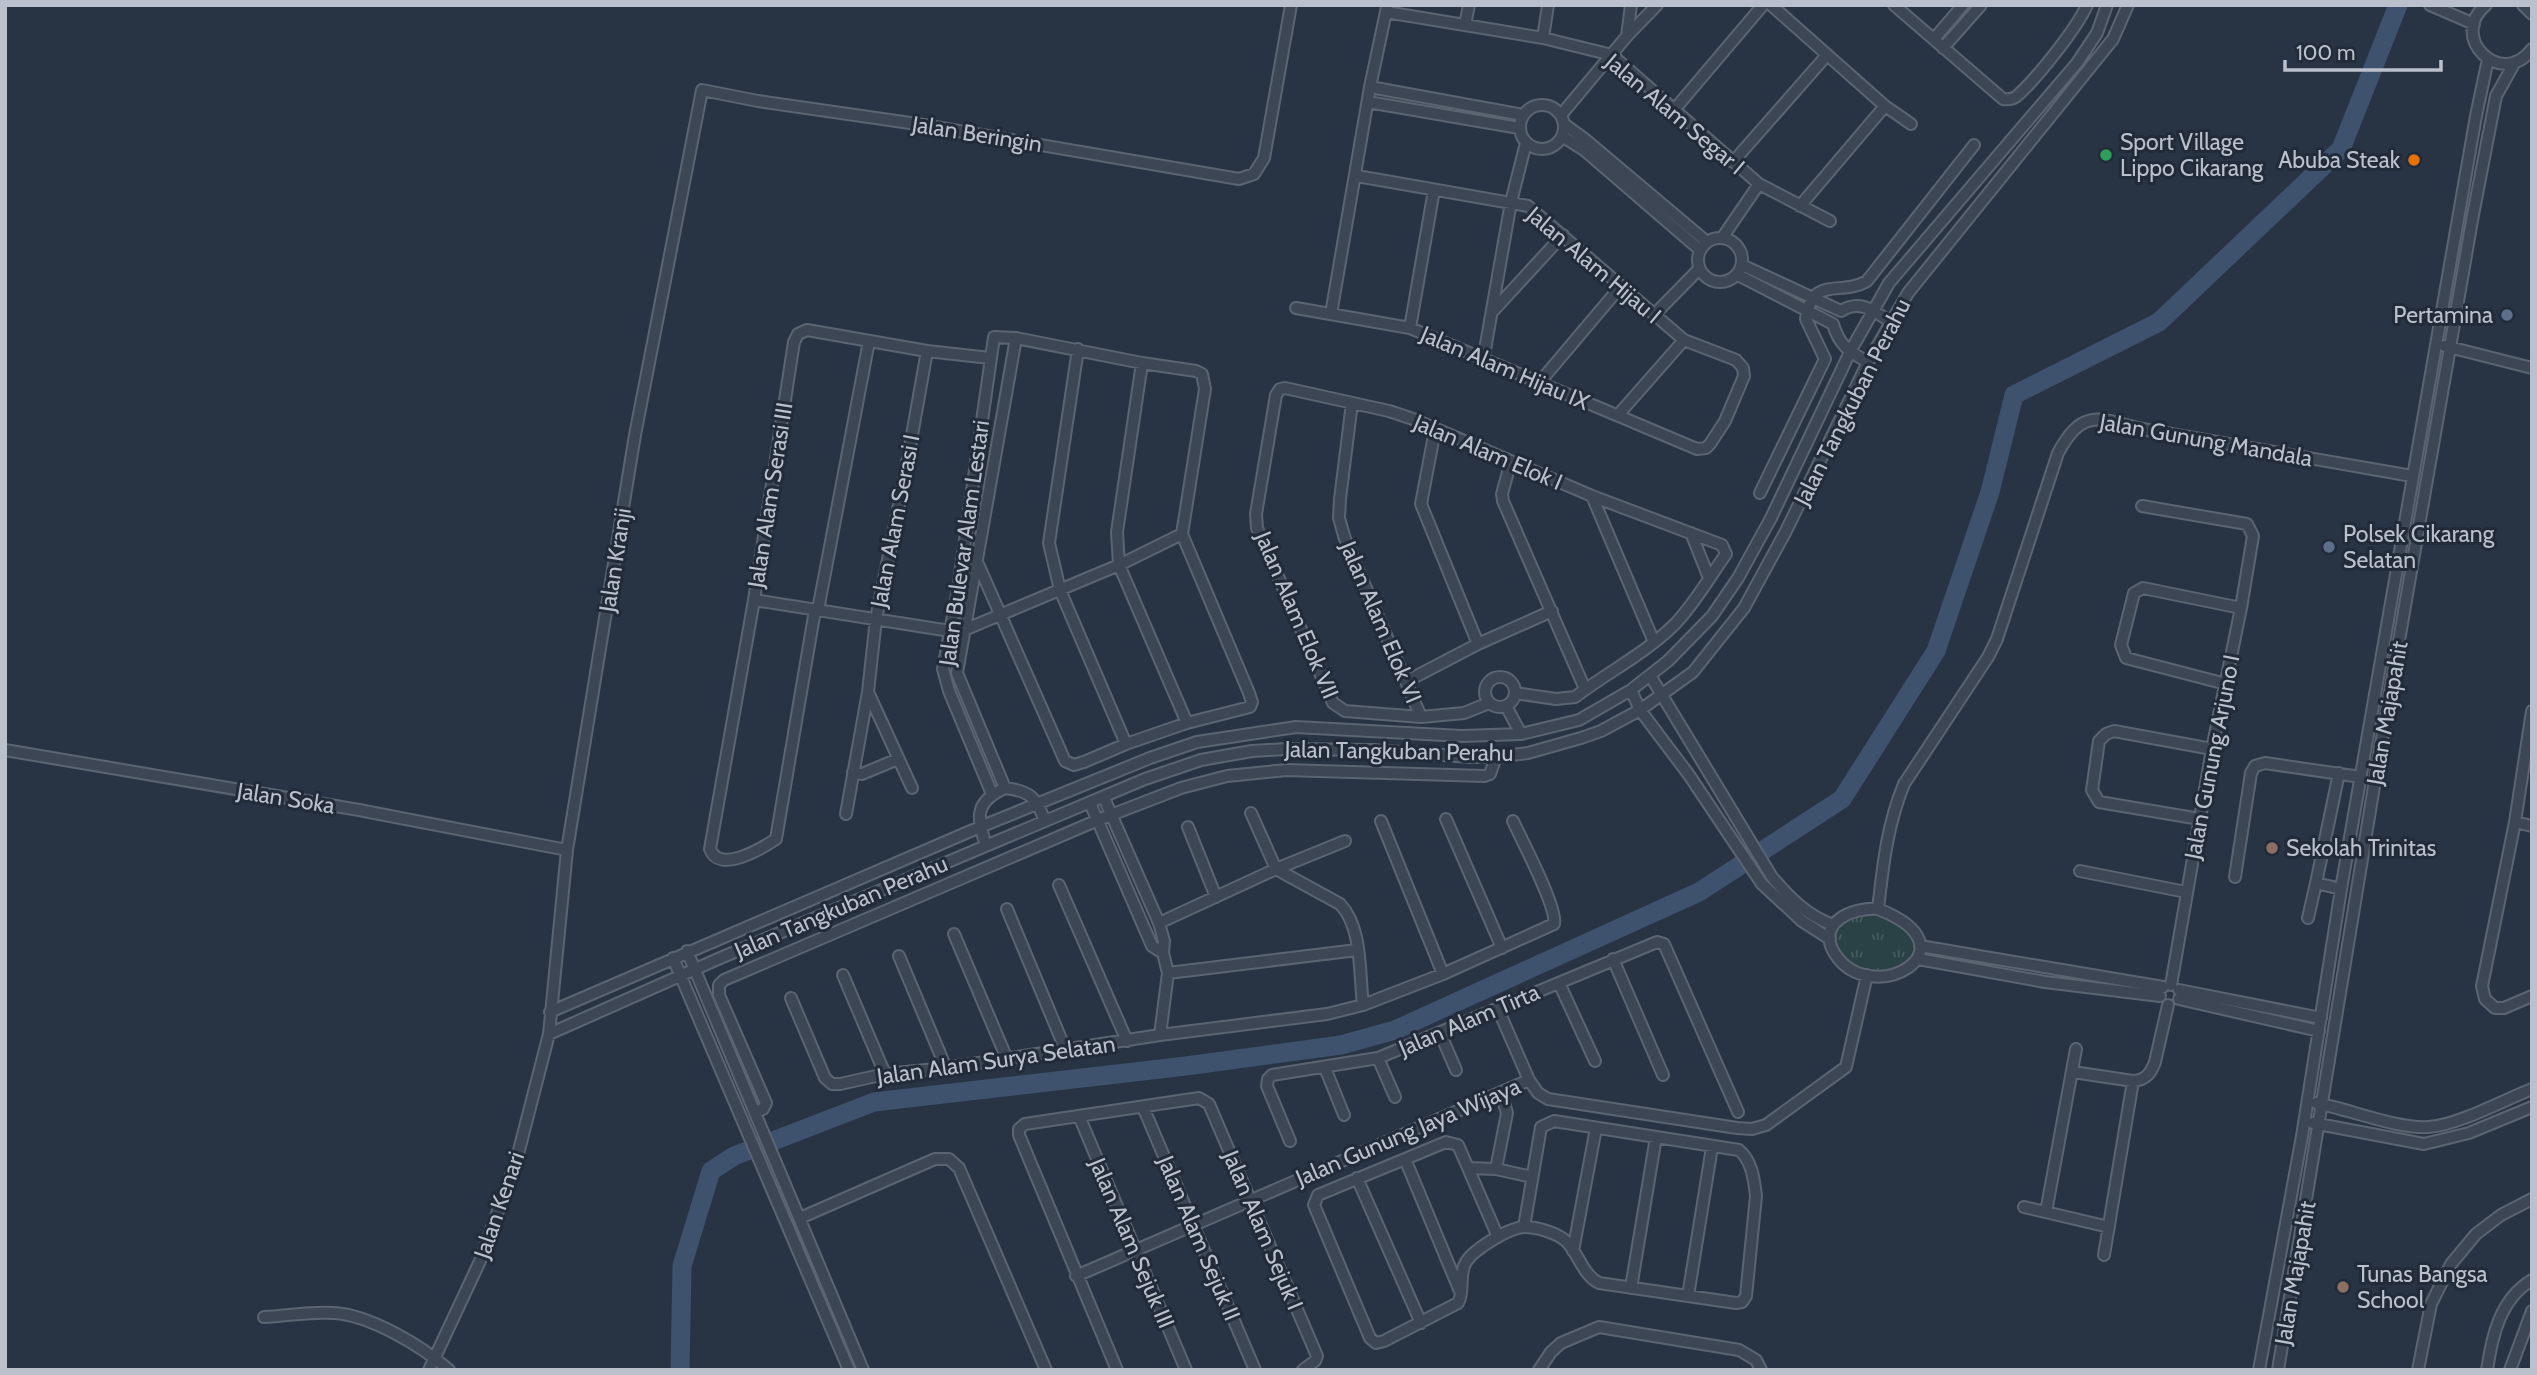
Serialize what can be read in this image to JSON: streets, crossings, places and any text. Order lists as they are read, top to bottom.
{
  "streets": {
    "street": [
      "Jalan Alam Segar I",
      "Jalan Beringin",
      "Jalan Alam Hijau I",
      "Jalan Alam Hijau IX",
      "Jalan Tangkuban Perahu",
      "Jalan Gunung Mandala",
      "Jalan Alam Elok I",
      "Jalan Alam Serasi III",
      "Jalan Alam Serasi I",
      "Jalan Bulevar Alam Lestari",
      "Jalan Kranji",
      "Jalan Alam Elok VII",
      "Jalan Alam Elok VI",
      "Jalan Majapahit",
      "Jalan Gunung Arjuno I",
      "Jalan Soka",
      "Jalan Alam Tirta",
      "Jalan Alam Surya Selatan",
      "Jalan Gunung Jaya Wijaya",
      "Jalan Kenari",
      "Jalan Alam Sejuk I",
      "Jalan Alam Sejuk II",
      "Jalan Alam Sejuk III"
    ]
  },
  "crossings": [
    ["Jalan Beringin", "Jalan Kranji"],
    ["Jalan Alam Hijau I", "Jalan Alam Hijau IX"],
    ["Jalan Tangkuban Perahu", "Jalan Kranji"],
    ["Jalan Tangkuban Perahu", "Jalan Kenari"],
    ["Jalan Gunung Mandala", "Jalan Majapahit"],
    ["Jalan Gunung Mandala", "Jalan Gunung Jaya Wijaya"],
    ["Jalan Alam Elok I", "Jalan Alam Elok VII"],
    ["Jalan Alam Elok I", "Jalan Alam Elok VI"],
    ["Jalan Alam Serasi III", "Jalan Alam Serasi I"],
    ["Jalan Alam Serasi III", "Jalan Bulevar Alam Lestari"],
    ["Jalan Kranji", "Jalan Soka"],
    ["Jalan Kranji", "Jalan Kenari"],
    ["Jalan Alam Elok VII", "Jalan Alam Elok VI"],
    ["Jalan Gunung Jaya Wijaya", "Jalan Alam Sejuk I"],
    ["Jalan Gunung Jaya Wijaya", "Jalan Alam Sejuk II"],
    ["Jalan Gunung Jaya Wijaya", "Jalan Alam Sejuk III"],
    ["Jalan Alam Sejuk I", "Jalan Alam Sejuk II"]
  ],
  "places": [
    "Sport Village Lippo Cikarang",
    "Abuba Steak",
    "Pertamina",
    "Polsek Cikarang Selatan",
    "Sekolah Trinitas",
    "Tunas Bangsa School"
  ],
  "scale_bar": "100 m"
}
